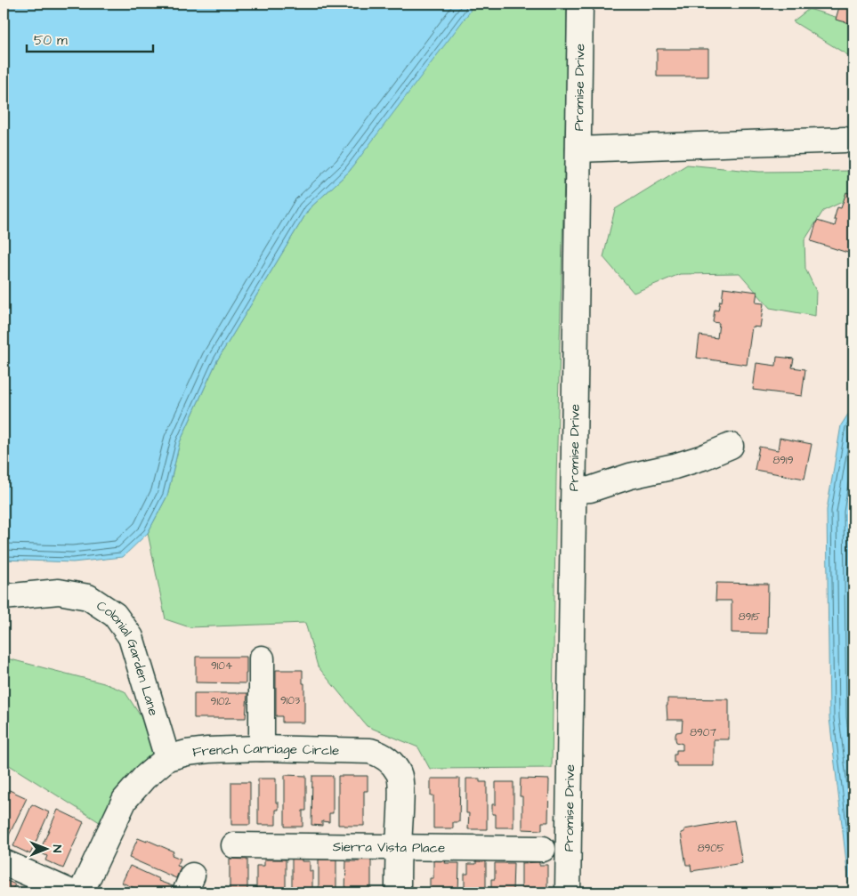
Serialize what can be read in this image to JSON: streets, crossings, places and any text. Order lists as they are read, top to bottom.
{
  "streets": {
    "street": [
      "Promise Drive",
      "Colonial Garden Lane",
      "French Carriage Circle",
      "Sierra Vista Place"
    ]
  },
  "crossings": [
    ["Colonial Garden Lane", "French Carriage Circle"],
    ["French Carriage Circle", "Sierra Vista Place"]
  ],
  "house_numbers": [
    "8919",
    "8915",
    "9104",
    "9103",
    "9102",
    "8907",
    "8905"
  ],
  "scale_bar": "50 m",
  "north": "right"
}
